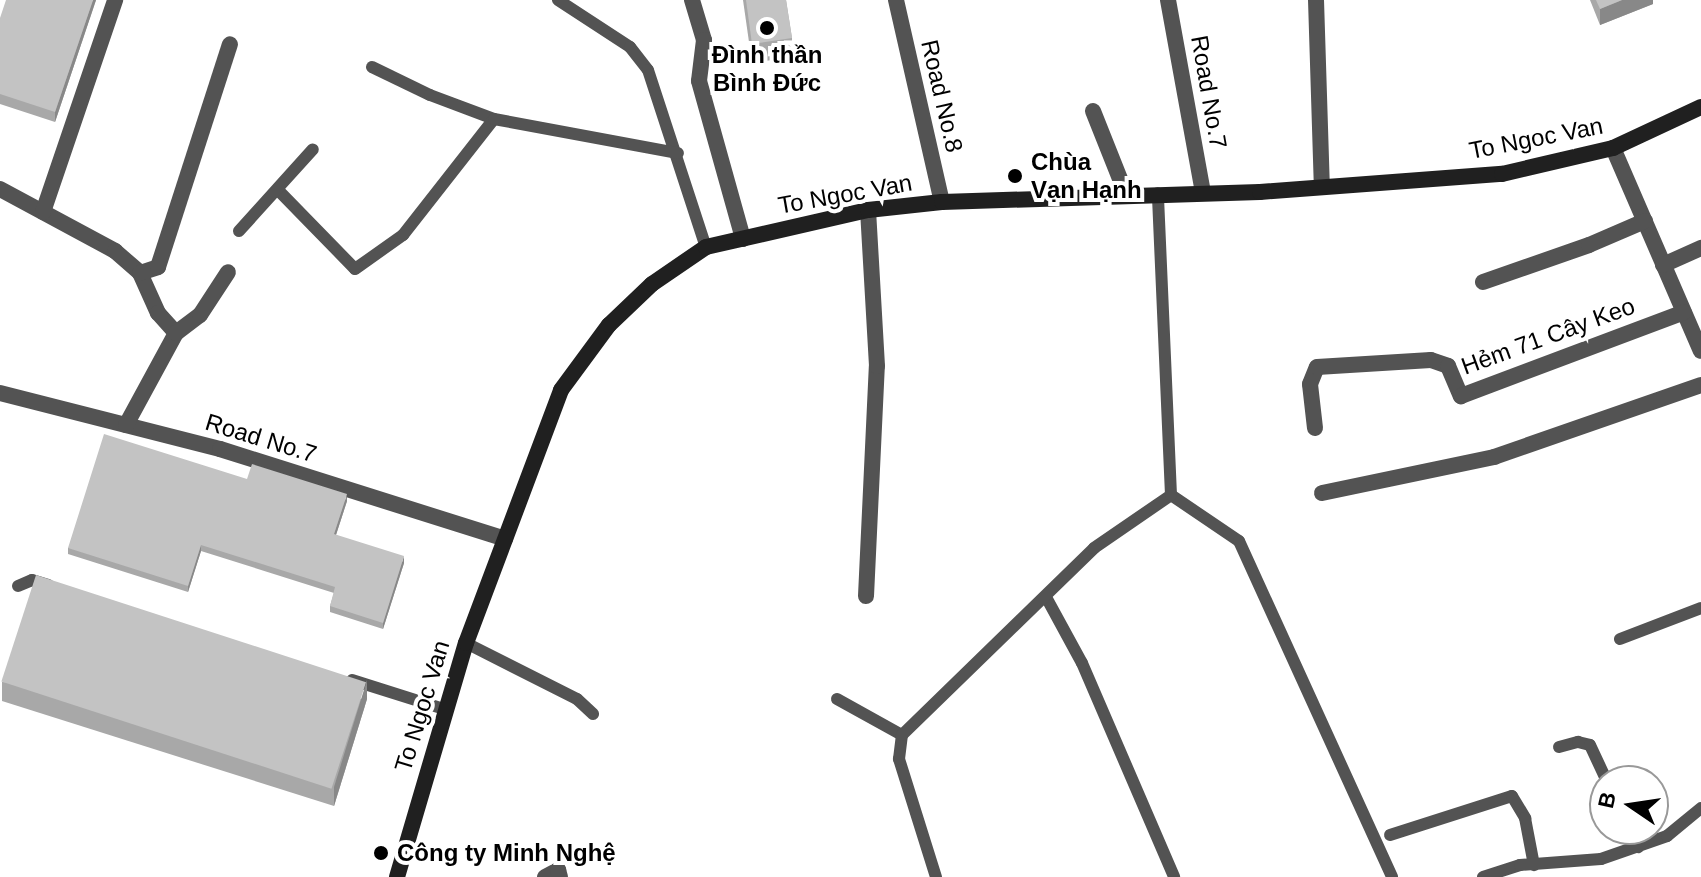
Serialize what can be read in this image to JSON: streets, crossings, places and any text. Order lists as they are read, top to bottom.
{
  "streets": {
    "main road": ["To Ngoc Van"],
    "street": ["Road No.7", "Road No.8", "Hẻm 71 Cây Keo"]
  },
  "crossings": [
    ["Road No.7", "To Ngoc Van"],
    ["Road No.8", "To Ngoc Van"]
  ],
  "places": ["Đình thần Bình Đức", "Chùa Vạn Hạnh", "Công ty Minh Nghệ"],
  "north": "left"
}
